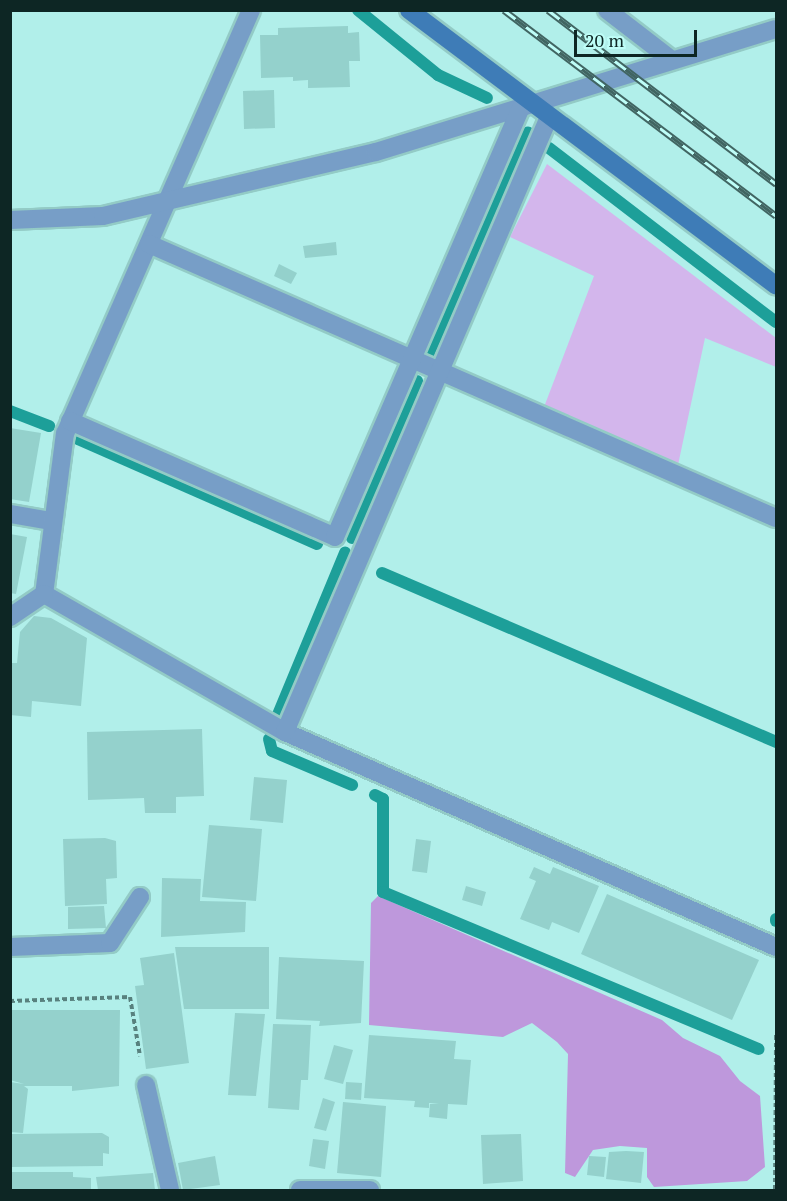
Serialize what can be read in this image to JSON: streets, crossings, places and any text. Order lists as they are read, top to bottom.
{
  "scale_bar": "20 m"
}
